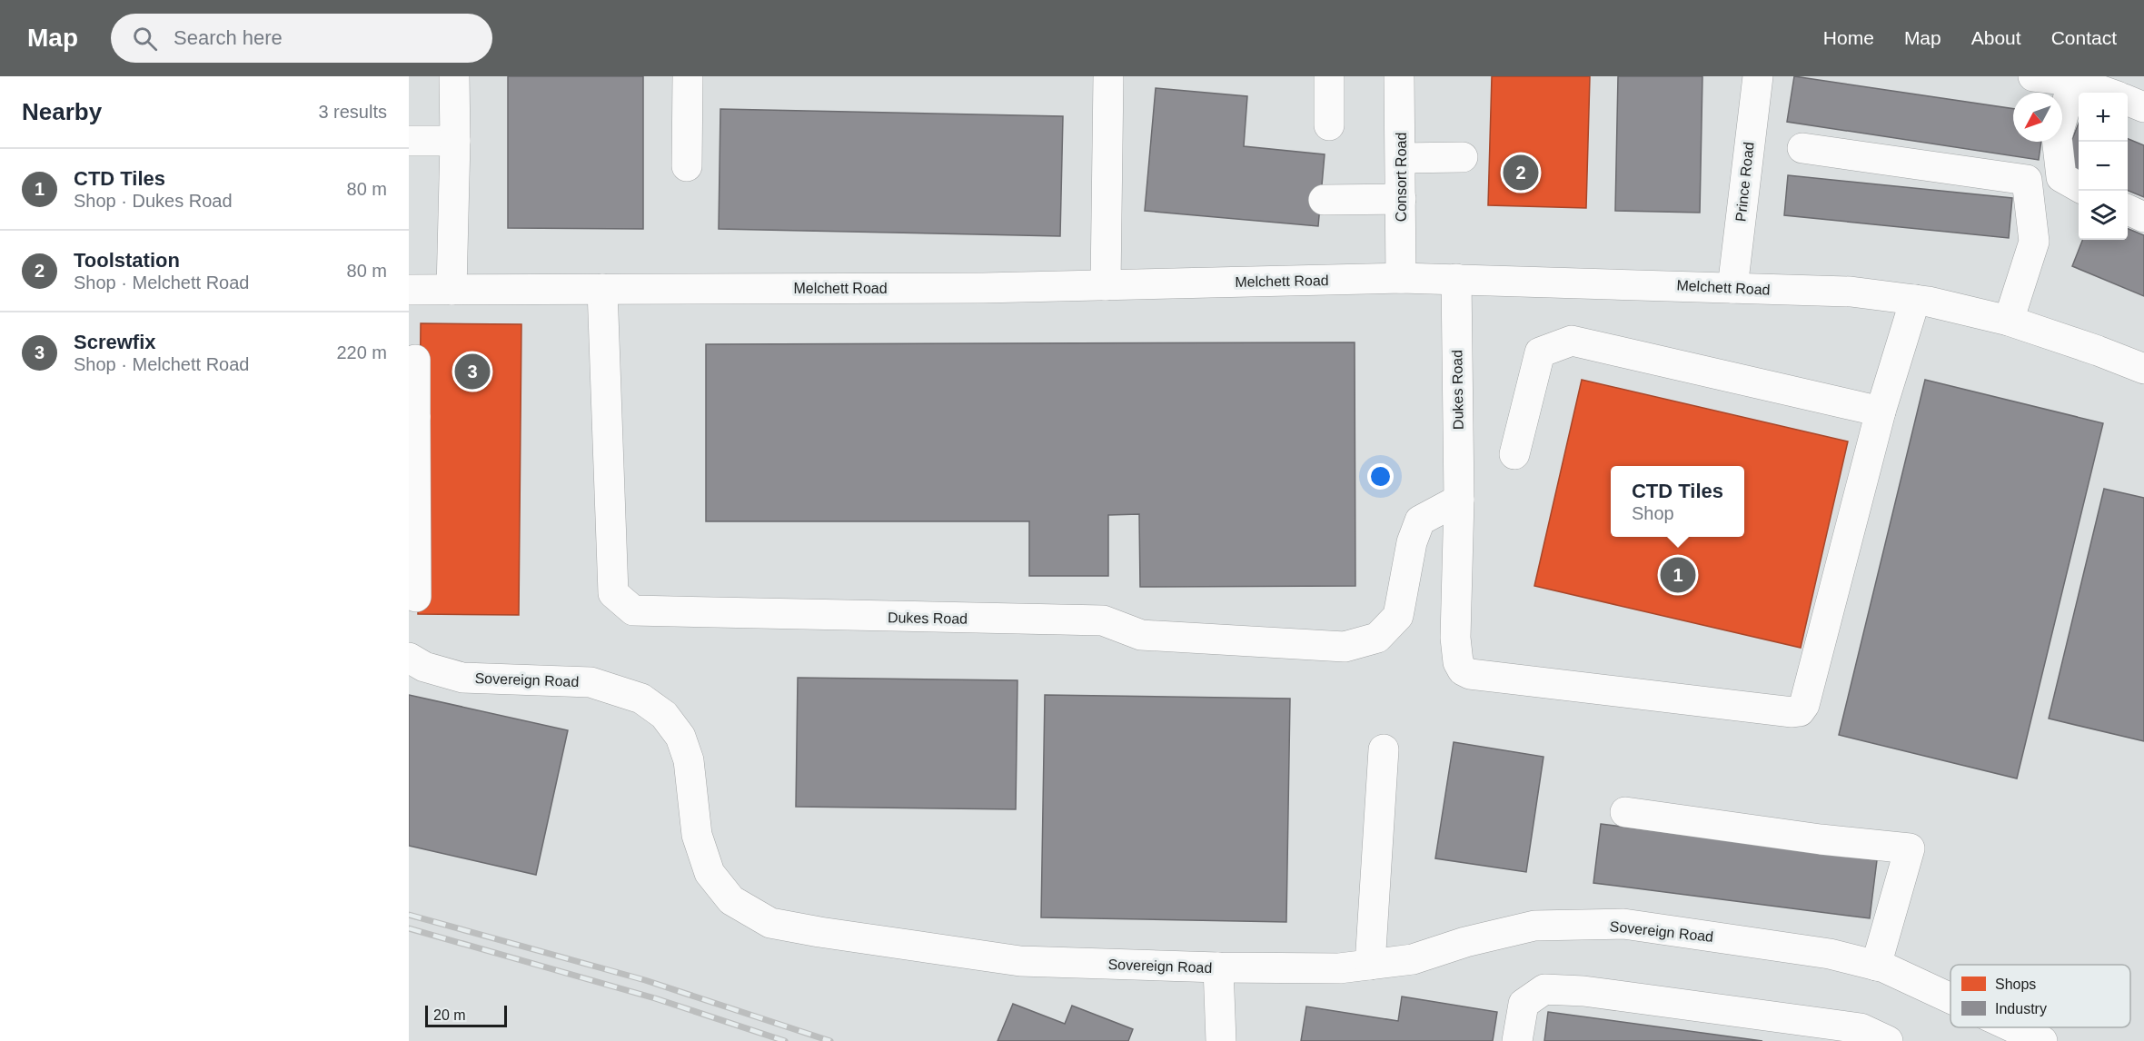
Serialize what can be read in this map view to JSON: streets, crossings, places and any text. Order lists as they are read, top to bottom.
{
  "streets": {
    "street": [
      "Consort Road",
      "Prince Road",
      "Melchett Road",
      "Dukes Road",
      "Sovereign Road"
    ]
  },
  "crossings": [
    ["Consort Road", "Melchett Road"],
    ["Prince Road", "Melchett Road"],
    ["Melchett Road", "Dukes Road"]
  ],
  "legend": ["Shops", "Industry"],
  "scale_bar": "20 m",
  "north": "bottom left",
  "page": {
    "header": "Map",
    "search": "Search here",
    "nav": [
      "Home",
      "Map",
      "About",
      "Contact"
    ],
    "heading": ["Nearby", "3 results"],
    "map_buttons": ["+", "−"],
    "list": [
      {
        "mark": "1",
        "name": "CTD Tiles",
        "note": "Shop · Dukes Road",
        "value": "80 m"
      },
      {
        "mark": "2",
        "name": "Toolstation",
        "note": "Shop · Melchett Road",
        "value": "80 m"
      },
      {
        "mark": "3",
        "name": "Screwfix",
        "note": "Shop · Melchett Road",
        "value": "220 m"
      }
    ],
    "pins": ["2", "3", "1"],
    "popup": ["CTD Tiles", "Shop"],
    "scale": "20 m"
  }
}
